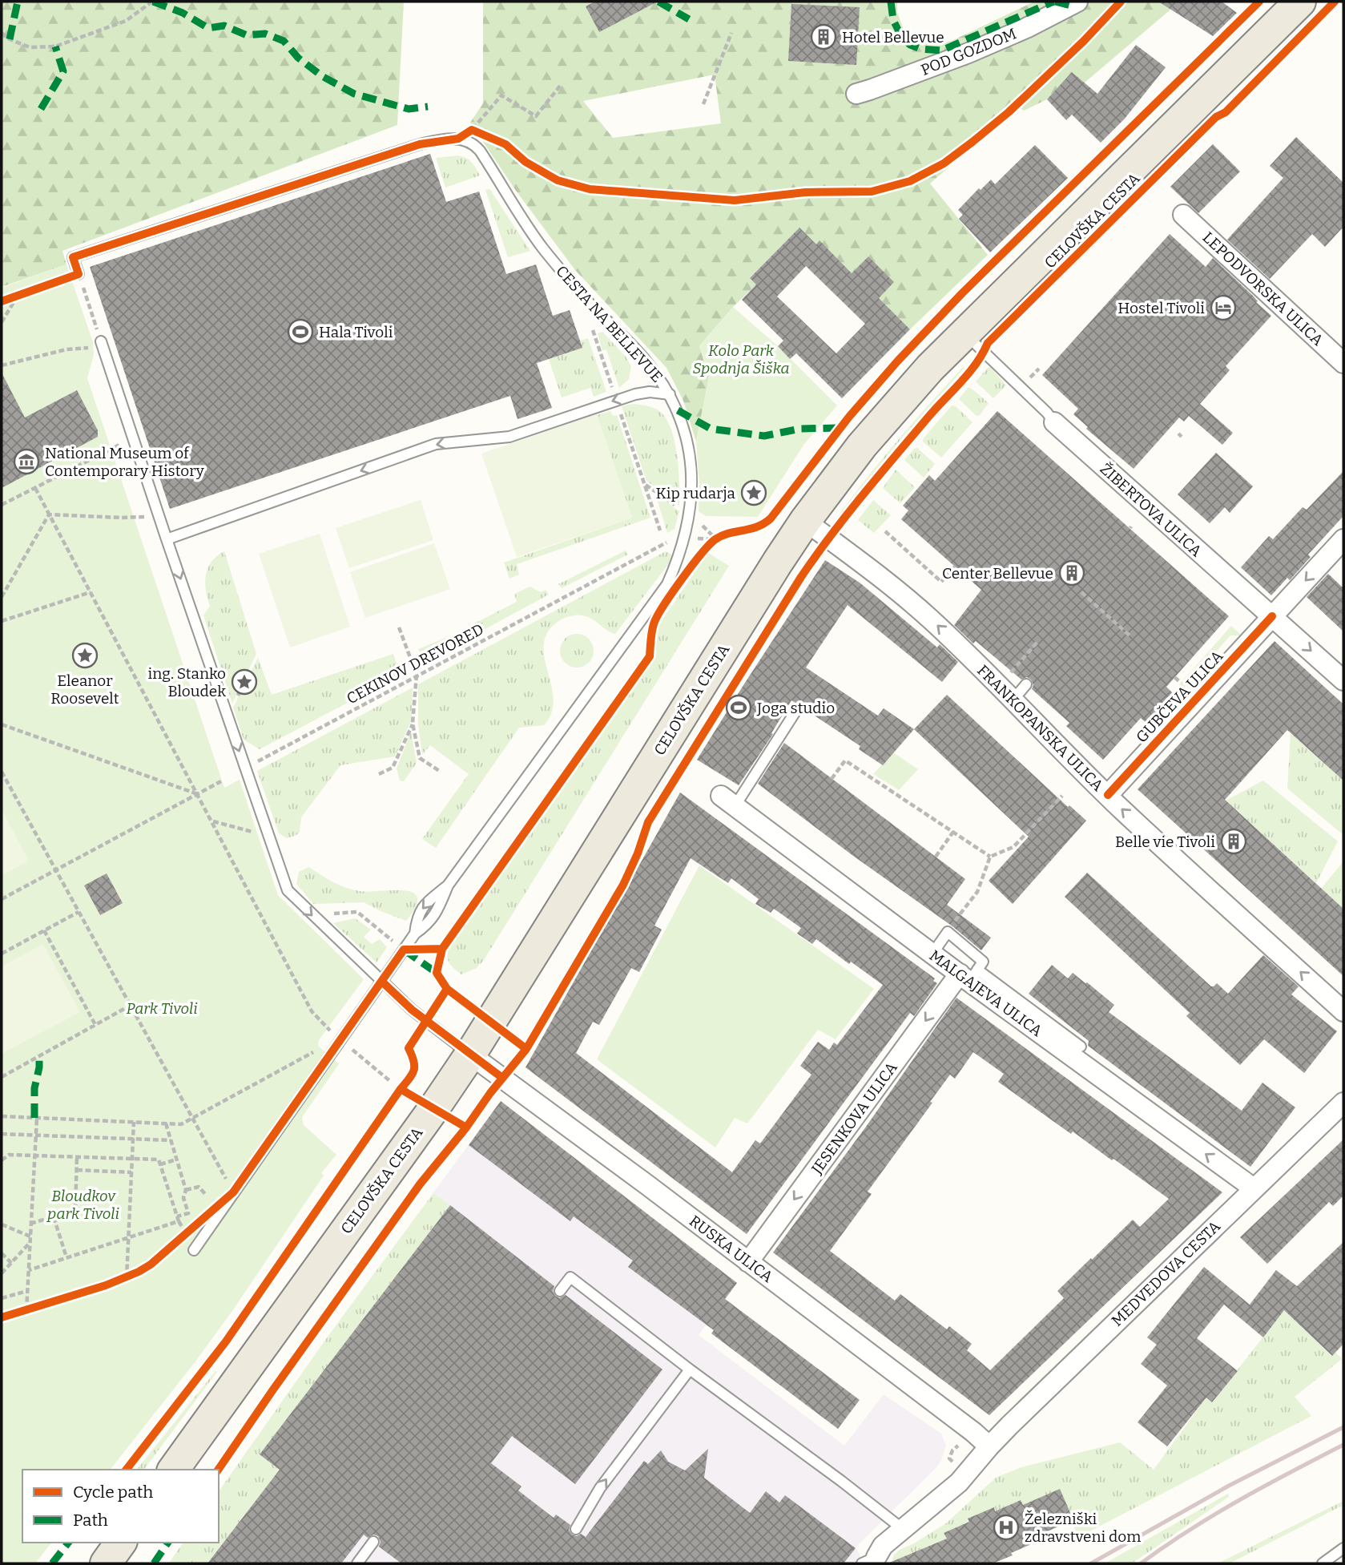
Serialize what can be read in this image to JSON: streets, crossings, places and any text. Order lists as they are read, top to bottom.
{
  "streets": {
    "main road": ["CELOVŠKA CESTA"],
    "street": [
      "POD GOZDOM",
      "LEPODVORSKA ULICA",
      "ŽIBERTOVA ULICA",
      "GUBČEVA ULICA",
      "FRANKOPANSKA ULICA",
      "MALGAJEVA ULICA",
      "JESENKOVA ULICA",
      "RUSKA ULICA",
      "MEDVEDOVA CESTA"
    ],
    "lane": ["CESTA NA BELLEVUE"],
    "path": ["CEKINOV DREVORED"]
  },
  "crossings": [
    ["CELOVŠKA CESTA", "ŽIBERTOVA ULICA"],
    ["CELOVŠKA CESTA", "FRANKOPANSKA ULICA"],
    ["CELOVŠKA CESTA", "RUSKA ULICA"],
    ["ŽIBERTOVA ULICA", "GUBČEVA ULICA"],
    ["GUBČEVA ULICA", "FRANKOPANSKA ULICA"],
    ["MALGAJEVA ULICA", "JESENKOVA ULICA"],
    ["MALGAJEVA ULICA", "MEDVEDOVA CESTA"],
    ["JESENKOVA ULICA", "RUSKA ULICA"],
    ["RUSKA ULICA", "MEDVEDOVA CESTA"]
  ],
  "one_way": ["FRANKOPANSKA ULICA", "MALGAJEVA ULICA", "JESENKOVA ULICA"],
  "parks": ["Kolo Park Spodnja Šiška", "Park Tivoli", "Bloudkov park Tivoli"],
  "places": {
    "building": ["Hotel Bellevue", "Center Bellevue", "Belle vie Tivoli"],
    "hotel": ["Hostel Tivoli"],
    "sports": ["Hala Tivoli", "Joga studio"],
    "museum": ["National Museum of Contemporary History"],
    "place": ["Kip rudarja", "Eleanor Roosevelt", "ing. Stanko Bloudek"],
    "hospital": ["Železniški zdravstveni dom"]
  },
  "legend": ["Cycle path", "Path"]
}
